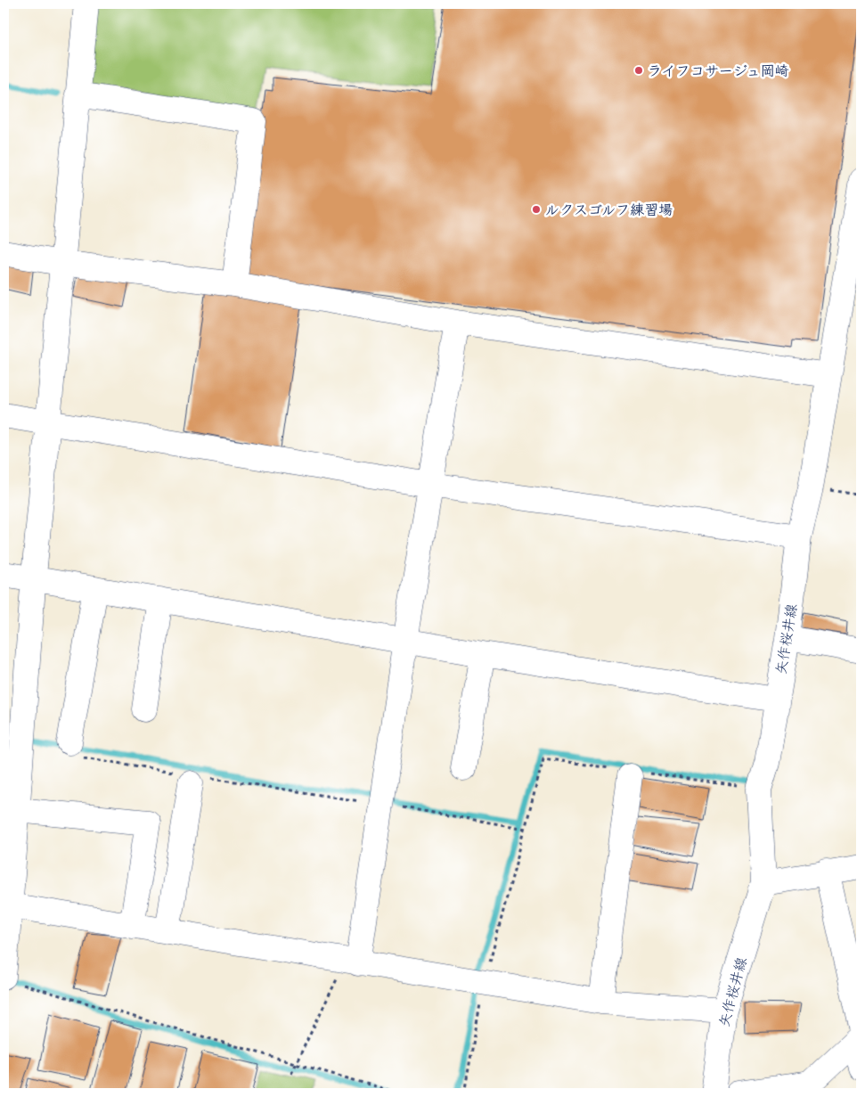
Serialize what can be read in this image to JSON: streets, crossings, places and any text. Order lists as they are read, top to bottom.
{
  "streets": {
    "street": ["矢作桜井線"]
  },
  "places": ["ライフコサージュ岡崎", "ルクスゴルフ練習場"]
}
